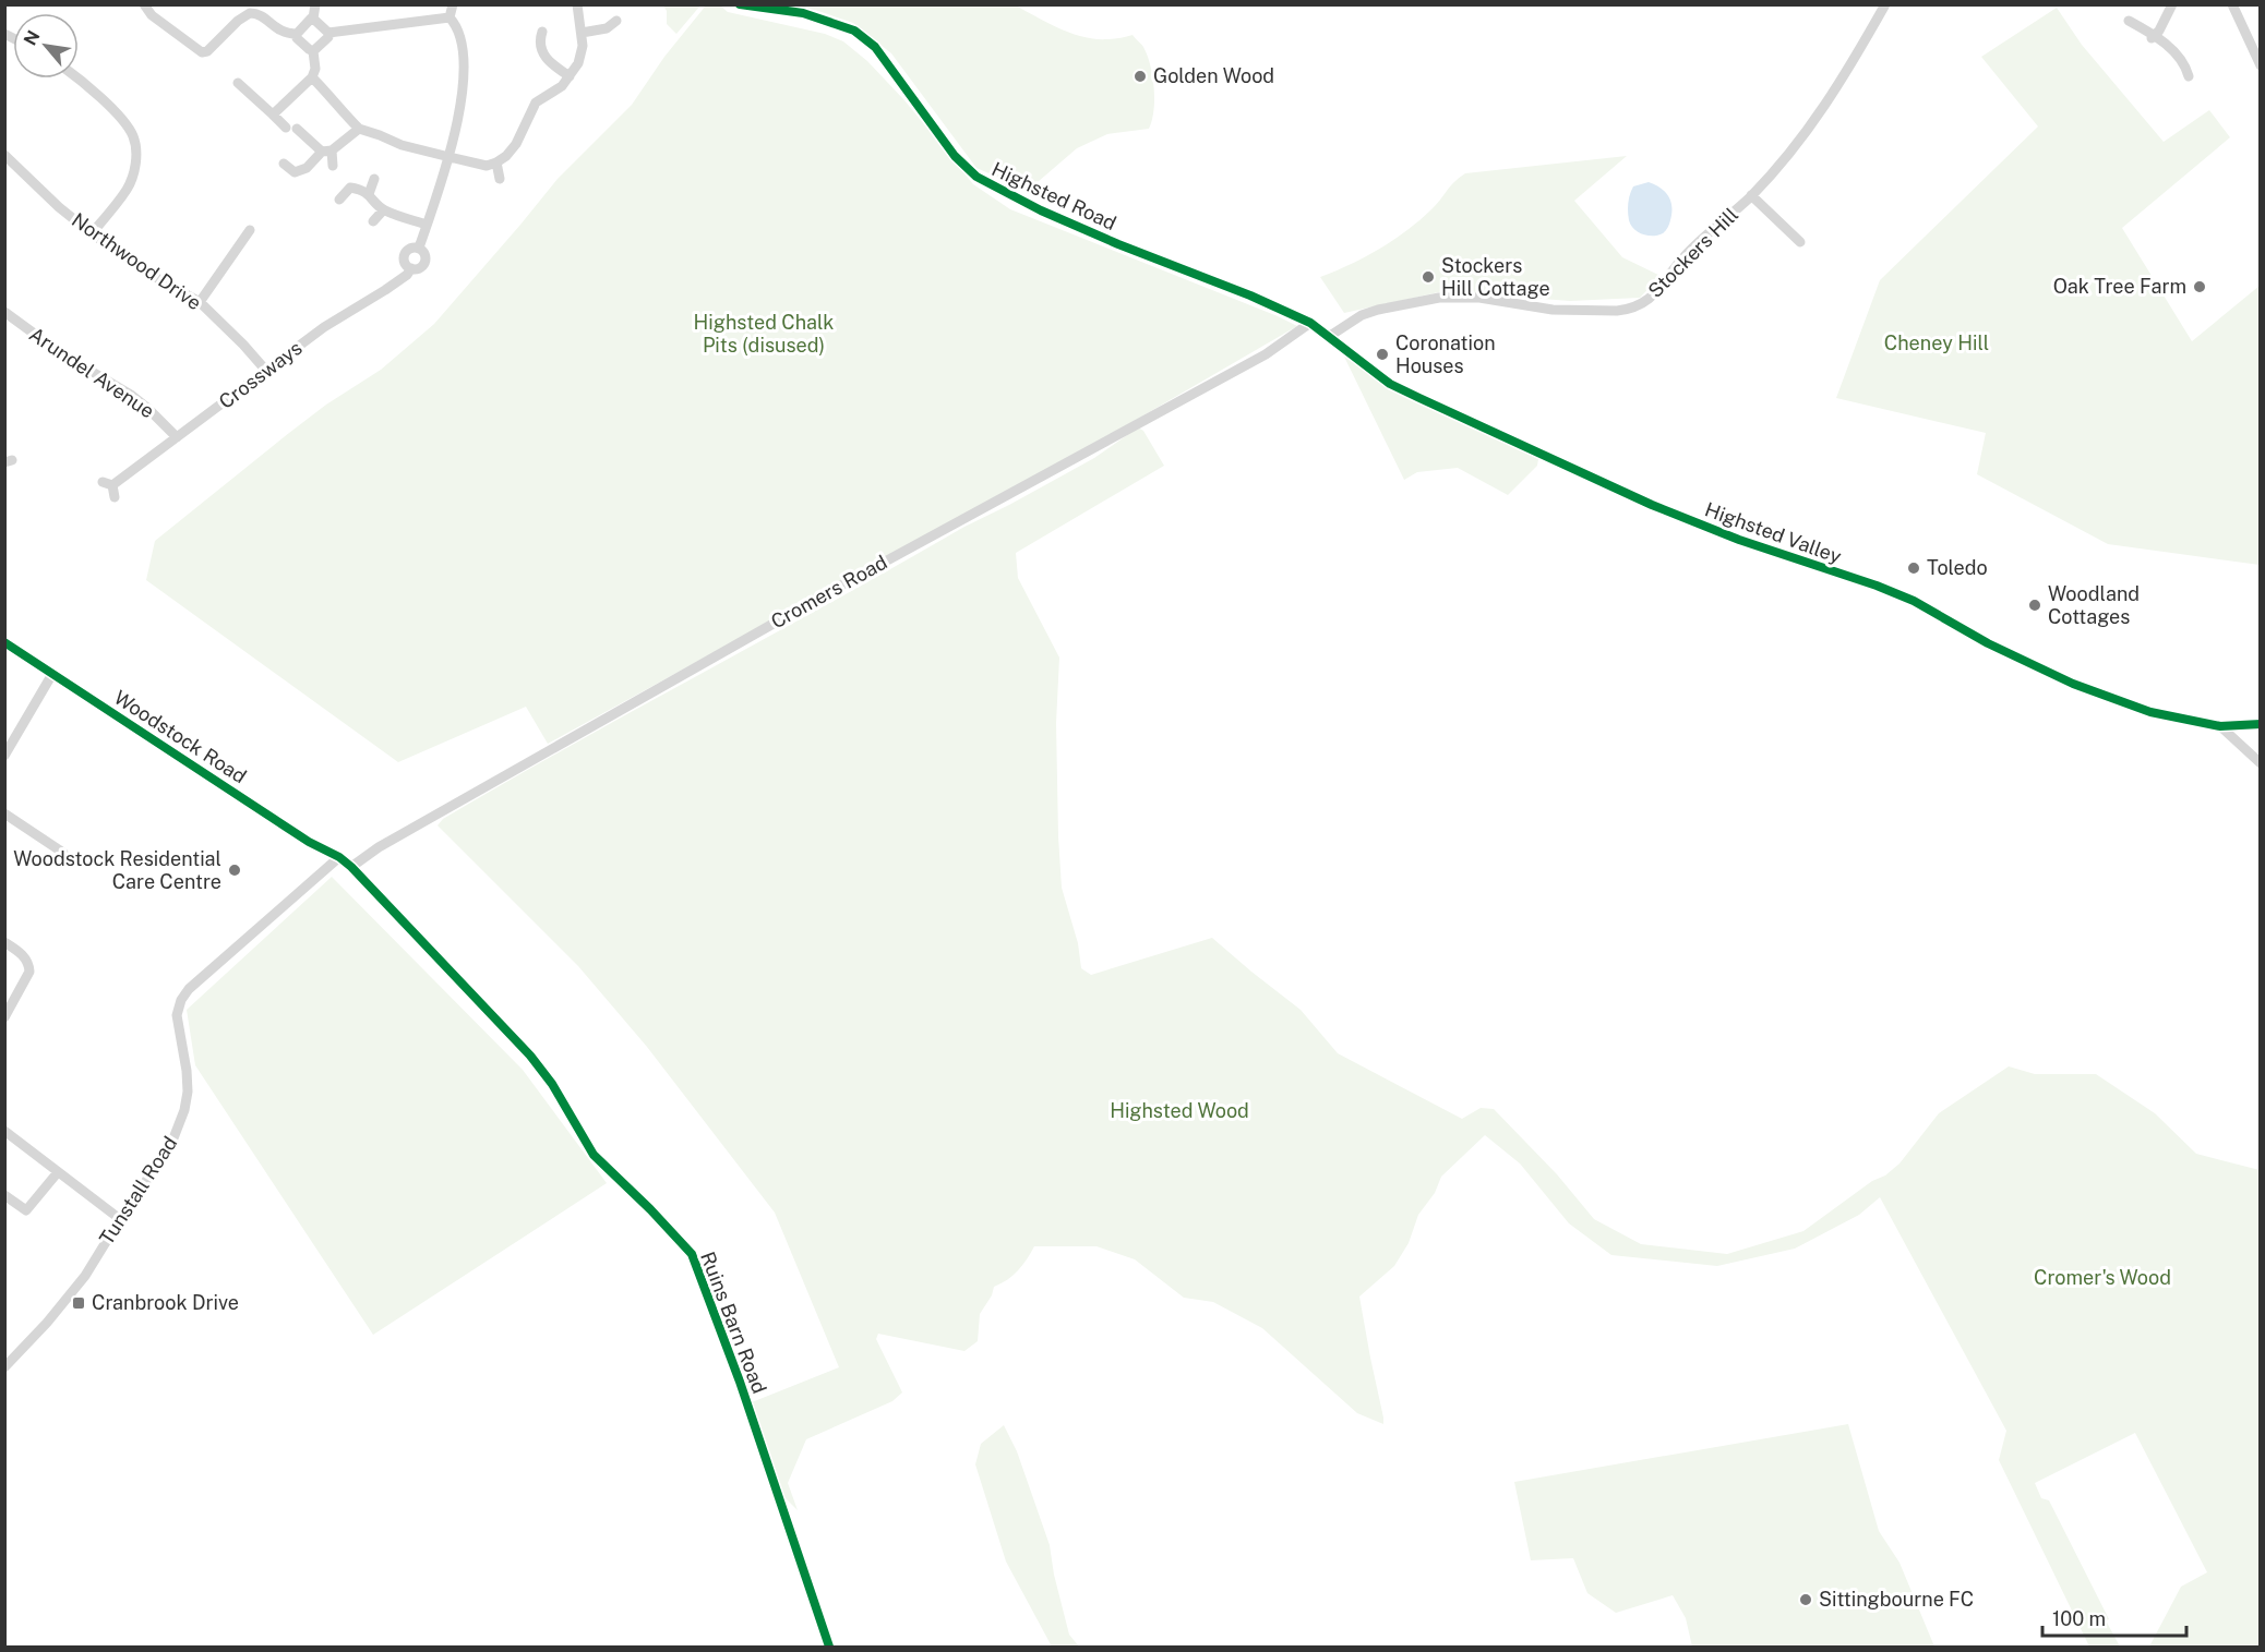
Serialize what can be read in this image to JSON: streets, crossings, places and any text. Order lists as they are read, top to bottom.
{
  "streets": {
    "street": [
      "Highsted Road",
      "Stockers Hill",
      "Northwood Drive",
      "Arundel Avenue",
      "Crossways",
      "Highsted Valley",
      "Cromers Road",
      "Woodstock Road",
      "Tunstall Road",
      "Ruins Barn Road"
    ]
  },
  "crossings": [
    ["Highsted Road", "Stockers Hill"],
    ["Highsted Road", "Highsted Valley"],
    ["Highsted Road", "Cromers Road"],
    ["Stockers Hill", "Highsted Valley"],
    ["Northwood Drive", "Crossways"],
    ["Arundel Avenue", "Crossways"],
    ["Cromers Road", "Ruins Barn Road"],
    ["Woodstock Road", "Tunstall Road"],
    ["Woodstock Road", "Ruins Barn Road"],
    ["Tunstall Road", "Ruins Barn Road"]
  ],
  "parks": [
    "Highsted Chalk Pits (disused)",
    "Cheney Hill",
    "Highsted Wood",
    "Cromer's Wood"
  ],
  "places": {
    "other": [
      "Golden Wood",
      "Stockers Hill Cottage",
      "Oak Tree Farm",
      "Coronation Houses",
      "Toledo",
      "Woodland Cottages",
      "Woodstock Residential Care Centre",
      "Sittingbourne FC"
    ],
    "transit": ["Cranbrook Drive"]
  },
  "scale_bar": "100 m",
  "north": "top left"
}
